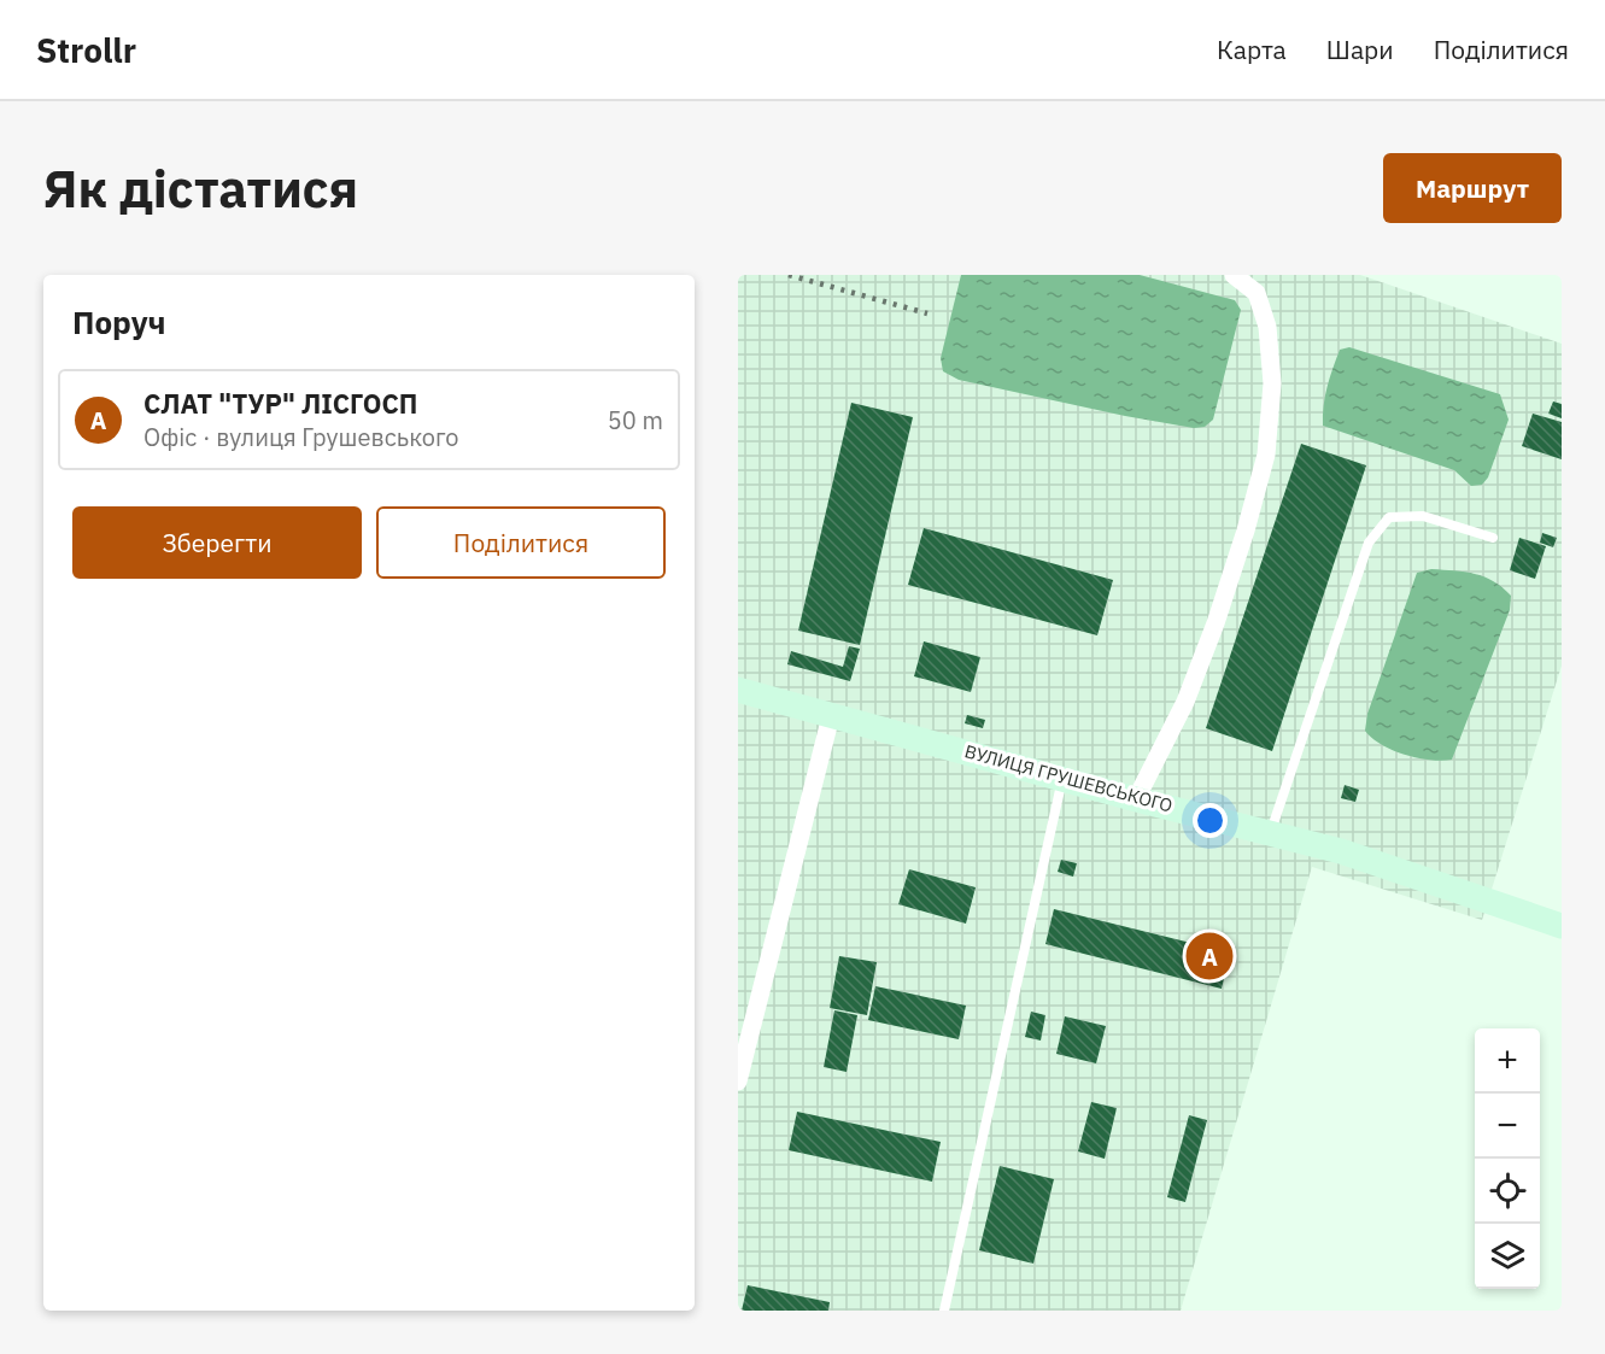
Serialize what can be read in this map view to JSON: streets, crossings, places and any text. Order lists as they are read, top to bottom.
{
  "streets": {
    "street": ["ВУЛИЦЯ ГРУШЕВСЬКОГО"]
  },
  "page": {
    "header": "Strollr",
    "nav": ["Карта", "Шари", "Поділитися"],
    "buttons": [
      "Маршрут",
      ["Зберегти", "Поділитися"]
    ],
    "title": "Як дістатися",
    "heading": "Поруч",
    "list": [
      {
        "mark": "A",
        "name": "СЛАТ \"ТУР\" ЛІСГОСП",
        "note": "Офіс · вулиця Грушевського",
        "value": "50 m"
      }
    ],
    "pins": "A",
    "map_buttons": ["+", "−"]
  }
}
